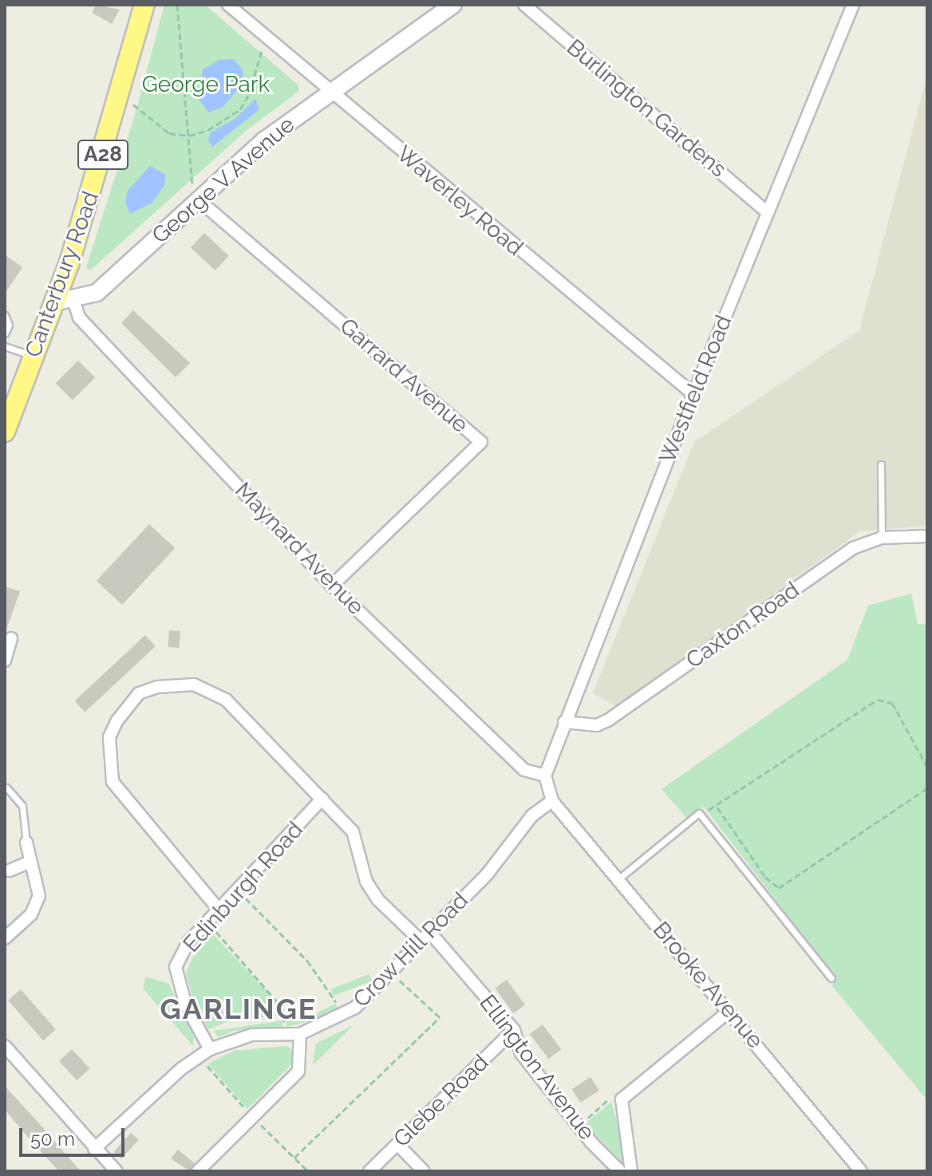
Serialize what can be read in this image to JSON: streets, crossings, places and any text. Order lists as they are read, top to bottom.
{
  "streets": {
    "highway": ["A28", "Canterbury Road"],
    "main road": ["George V Avenue"],
    "street": [
      "Burlington Gardens",
      "Waverley Road",
      "Garrard Avenue",
      "Westfield Road",
      "Maynard Avenue",
      "Caxton Road",
      "Edinburgh Road",
      "Crow Hill Road",
      "Brooke Avenue",
      "Ellington Avenue",
      "Glebe Road"
    ]
  },
  "crossings": [
    ["Burlington Gardens", "Westfield Road"],
    ["George V Avenue", "Waverley Road"],
    ["George V Avenue", "Canterbury Road"],
    ["George V Avenue", "Garrard Avenue"],
    ["George V Avenue", "Maynard Avenue"],
    ["Waverley Road", "Westfield Road"],
    ["Canterbury Road", "Maynard Avenue"],
    ["Garrard Avenue", "Maynard Avenue"],
    ["Westfield Road", "Maynard Avenue"],
    ["Westfield Road", "Caxton Road"],
    ["Crow Hill Road", "Brooke Avenue"],
    ["Crow Hill Road", "Ellington Avenue"],
    ["Ellington Avenue", "Glebe Road"]
  ],
  "districts": ["GARLINGE"],
  "parks": ["George Park"],
  "scale_bar": "50 m"
}
